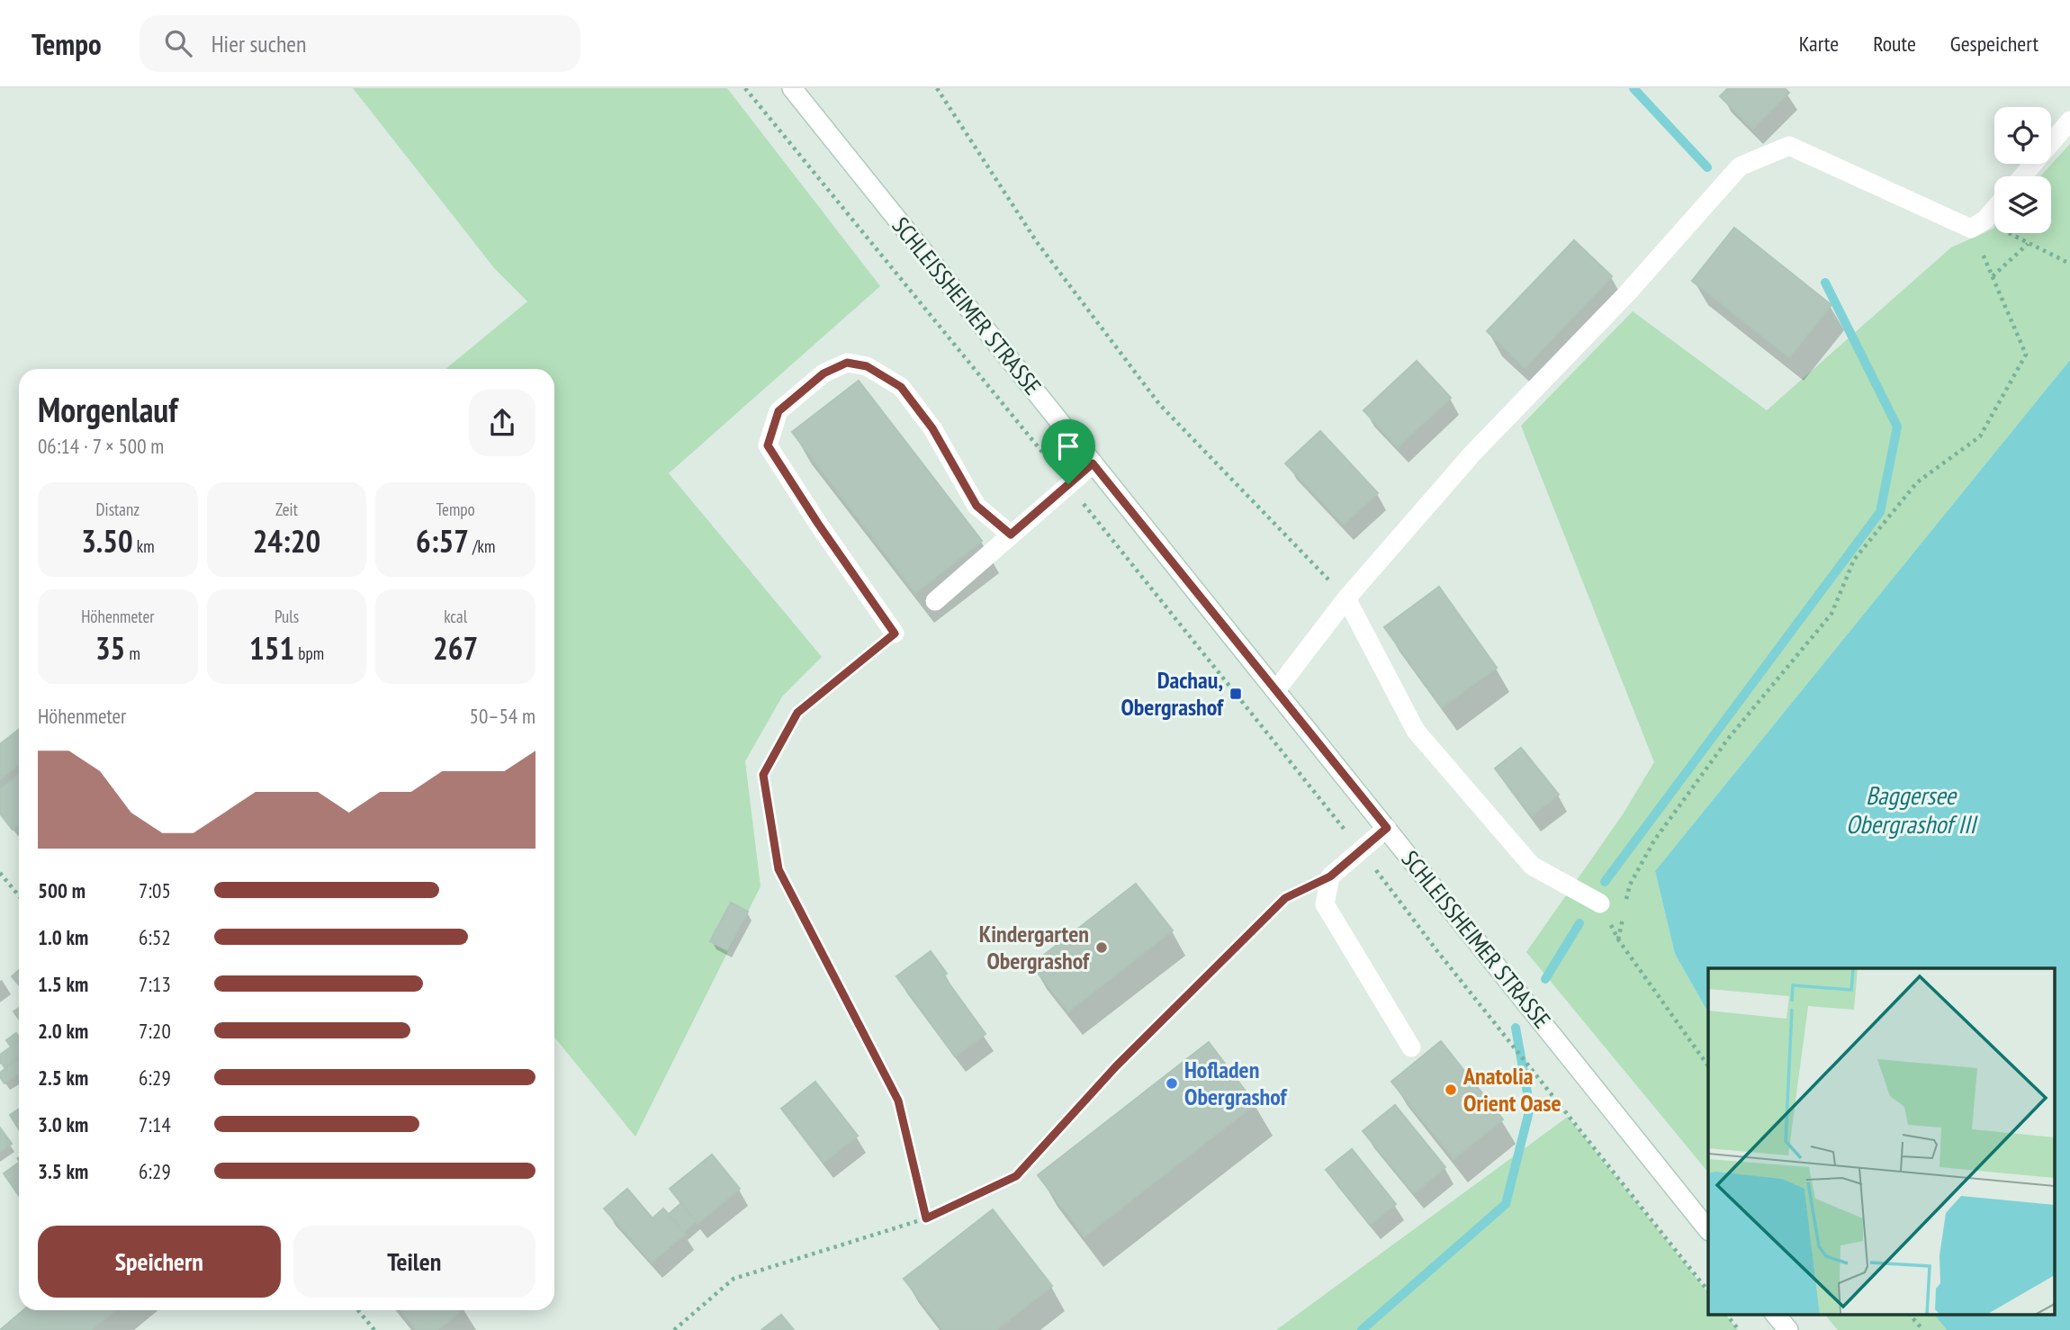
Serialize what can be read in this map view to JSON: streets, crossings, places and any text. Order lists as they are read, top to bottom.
{
  "streets": {
    "main road": ["SCHLEISSHEIMER STRASSE"]
  },
  "water": ["Baggersee Obergrashof III"],
  "places": {
    "transit": ["Dachau, Obergrashof"],
    "other": ["Kindergarten Obergrashof", "Hofladen Obergrashof", "Anatolia Orient Oase"]
  },
  "page": {
    "header": "Tempo",
    "search": "Hier suchen",
    "nav": ["Karte", "Route", "Gespeichert"],
    "heading": ["Morgenlauf", "06:14 · 7 × 500 m"],
    "stats": [
      ["Distanz", "3.50 km"],
      ["Zeit", "24:20"],
      ["Tempo", "6:57 /km"],
      ["Höhenmeter", "35 m"],
      ["Puls", "151 bpm"],
      ["kcal", "267"]
    ],
    "chart": ["Höhenmeter", "50–54 m"],
    "list": [
      {
        "name": "500 m",
        "note": "7:05"
      },
      {
        "name": "1.0 km",
        "note": "6:52"
      },
      {
        "name": "1.5 km",
        "note": "7:13"
      },
      {
        "name": "2.0 km",
        "note": "7:20"
      },
      {
        "name": "2.5 km",
        "note": "6:29"
      },
      {
        "name": "3.0 km",
        "note": "7:14"
      },
      {
        "name": "3.5 km",
        "note": "6:29"
      }
    ],
    "buttons": ["Speichern", "Teilen"]
  }
}
